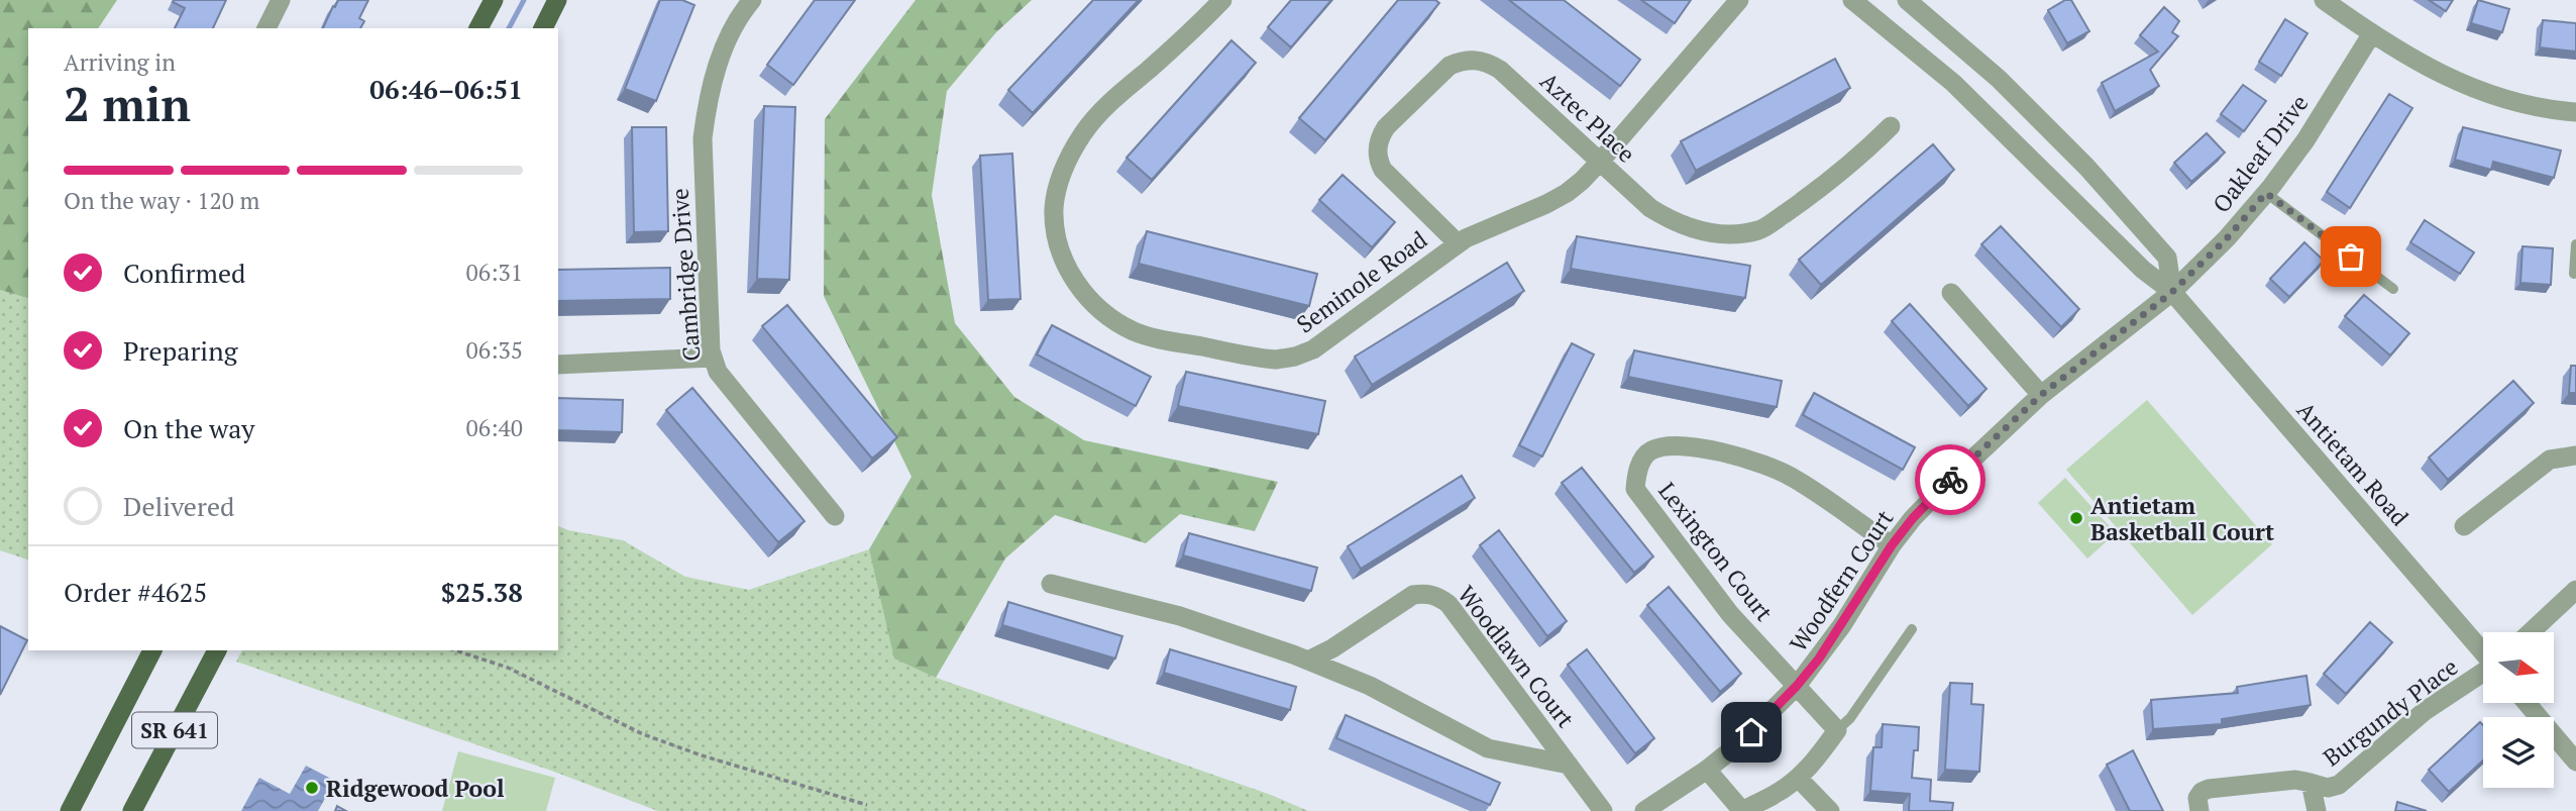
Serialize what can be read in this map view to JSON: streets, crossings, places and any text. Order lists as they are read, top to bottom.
{
  "streets": {
    "main road": ["SR 641"],
    "street": [
      "Aztec Place",
      "Oakleaf Drive",
      "Cambridge Drive",
      "Seminole Road",
      "Antietam Road",
      "Lexington Court",
      "Woodfern Court",
      "Woodlawn Court",
      "Burgundy Place"
    ]
  },
  "crossings": [
    ["Aztec Place", "Seminole Road"],
    ["Oakleaf Drive", "Antietam Road"],
    ["Oakleaf Drive", "Woodfern Court"],
    ["Antietam Road", "Woodfern Court"],
    ["Lexington Court", "Woodfern Court"]
  ],
  "places": ["Antietam Basketball Court", "Ridgewood Pool"],
  "north": "right",
  "page": {
    "heading": ["2 min", "Arriving in", "06:46–06:51"],
    "panel": ["Order #4625", "$25.38"],
    "bar": "On the way · 120 m",
    "list": [
      ["Confirmed", "06:31"],
      ["Preparing", "06:35"],
      ["On the way", "06:40"],
      "Delivered"
    ]
  }
}
